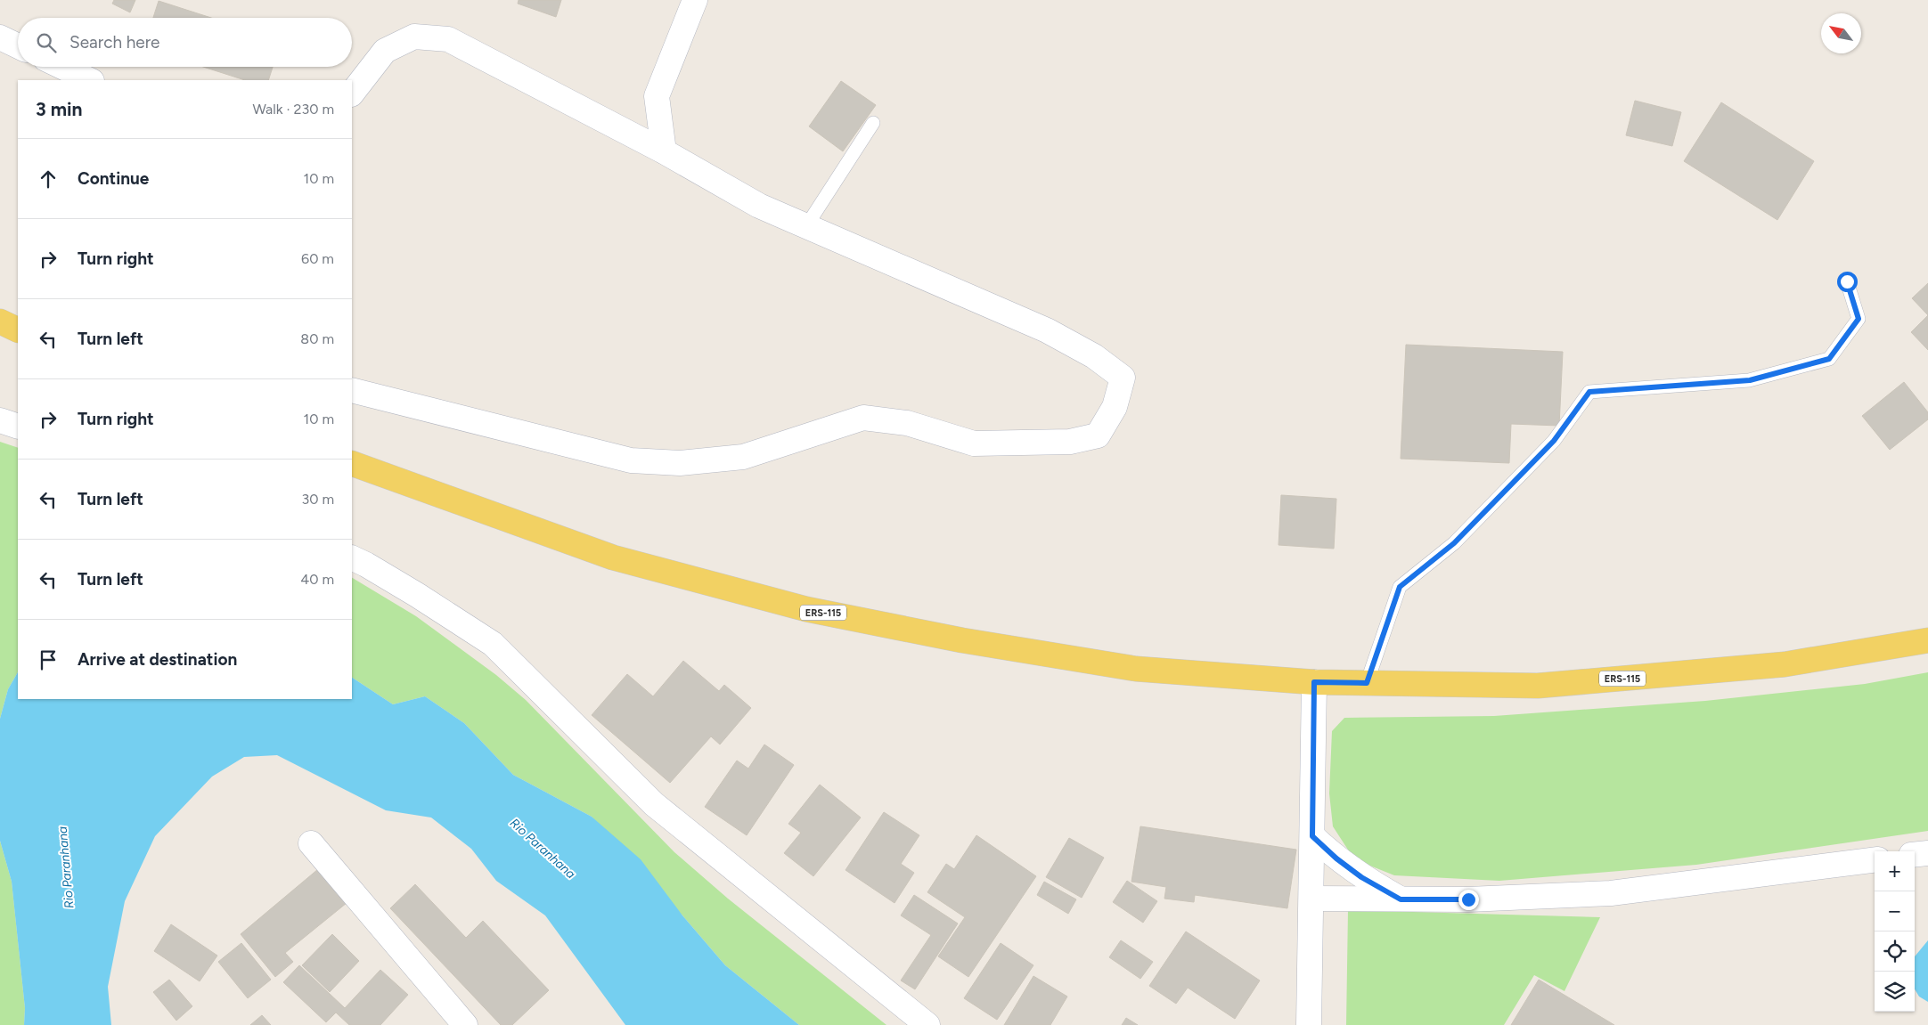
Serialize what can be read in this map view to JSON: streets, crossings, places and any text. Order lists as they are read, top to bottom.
{
  "streets": {
    "main road": ["ERS-115"]
  },
  "water": ["Rio Paranhana"],
  "north": "top left",
  "page": {
    "search": "Search here",
    "heading": ["3 min", "Walk · 230 m"],
    "list": [
      ["Continue", "10 m"],
      ["Turn right", "60 m"],
      ["Turn left", "80 m"],
      ["Turn right", "10 m"],
      ["Turn left", "30 m"],
      ["Turn left", "40 m"],
      "Arrive at destination"
    ],
    "map_buttons": ["+", "−"]
  }
}
